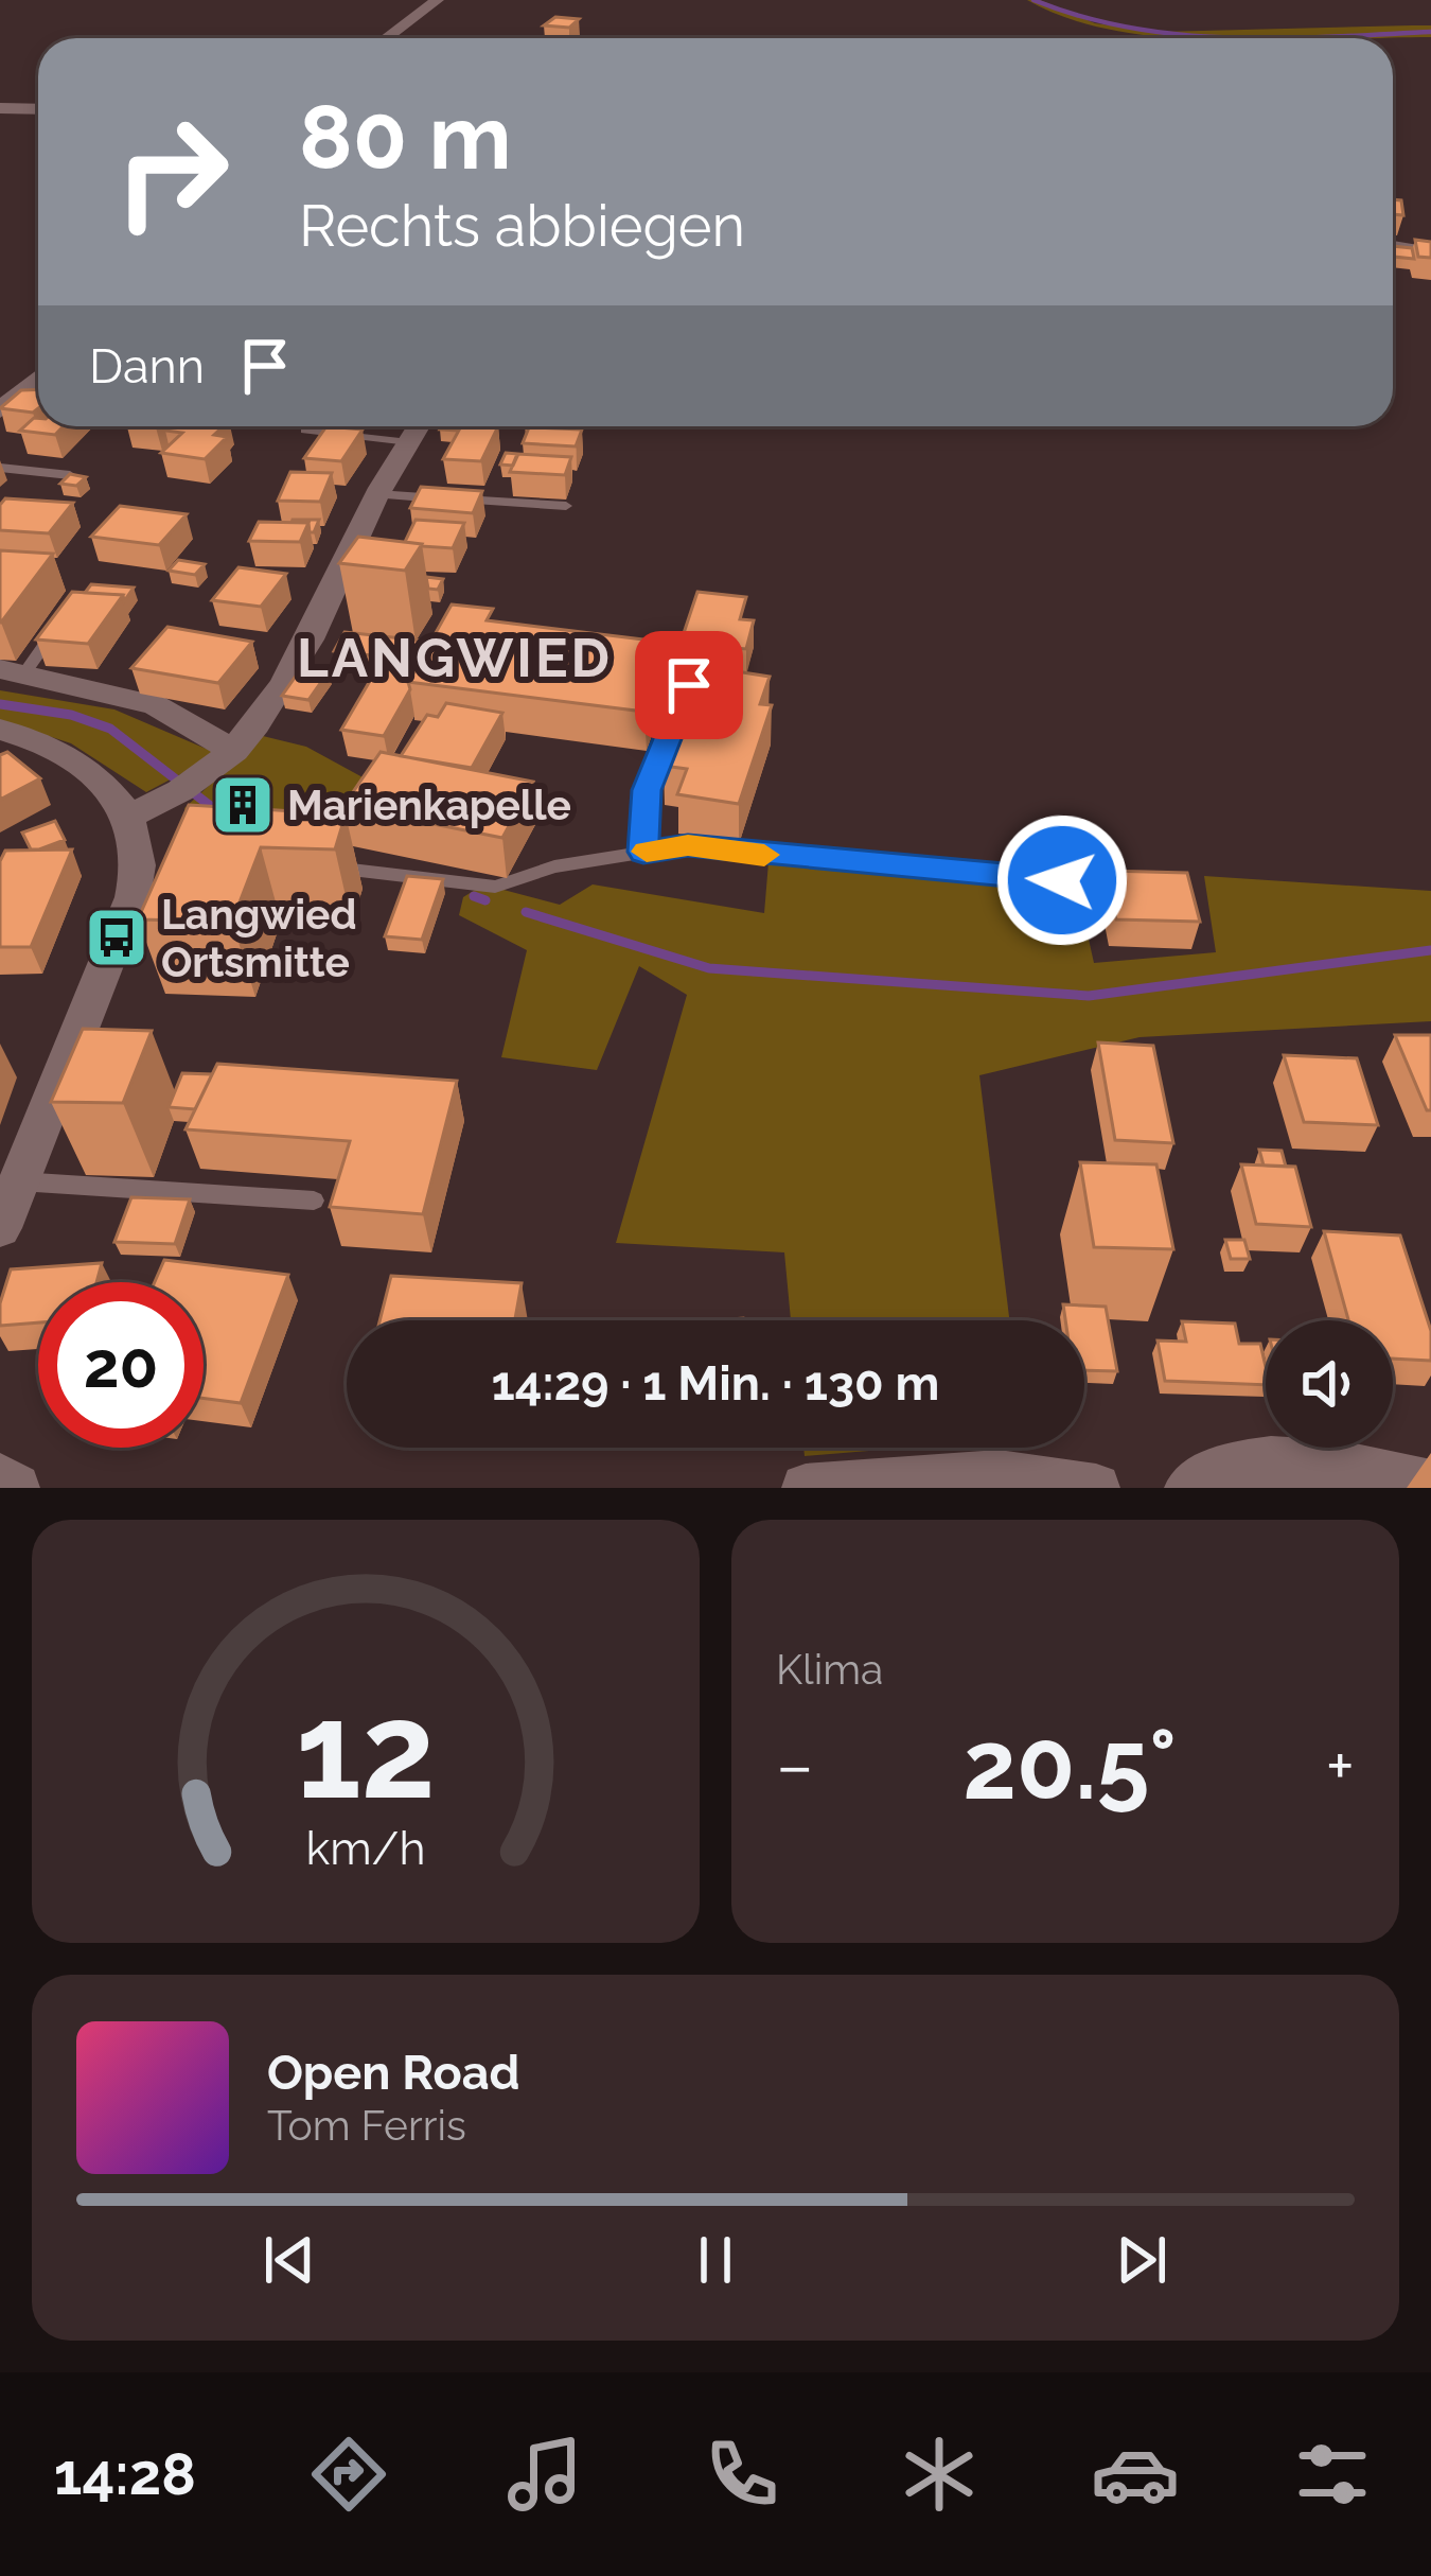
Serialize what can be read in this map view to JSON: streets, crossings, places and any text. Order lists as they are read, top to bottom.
{
  "districts": ["LANGWIED"],
  "places": {
    "building": ["Marienkapelle"],
    "bus stop": ["Langwied Ortsmitte"]
  },
  "page": {
    "turn": ["80 m", "Rechts abbiegen"],
    "then": "Dann",
    "limit": "20",
    "trip": "14:29 · 1 Min. · 130 m",
    "tile": "Klima",
    "heat": ["−", "20.5°", "+"],
    "song": ["Open Road", "Tom Ferris"],
    "tabs": "14:28",
    "gauge": ["12", "km/h"]
  }
}
